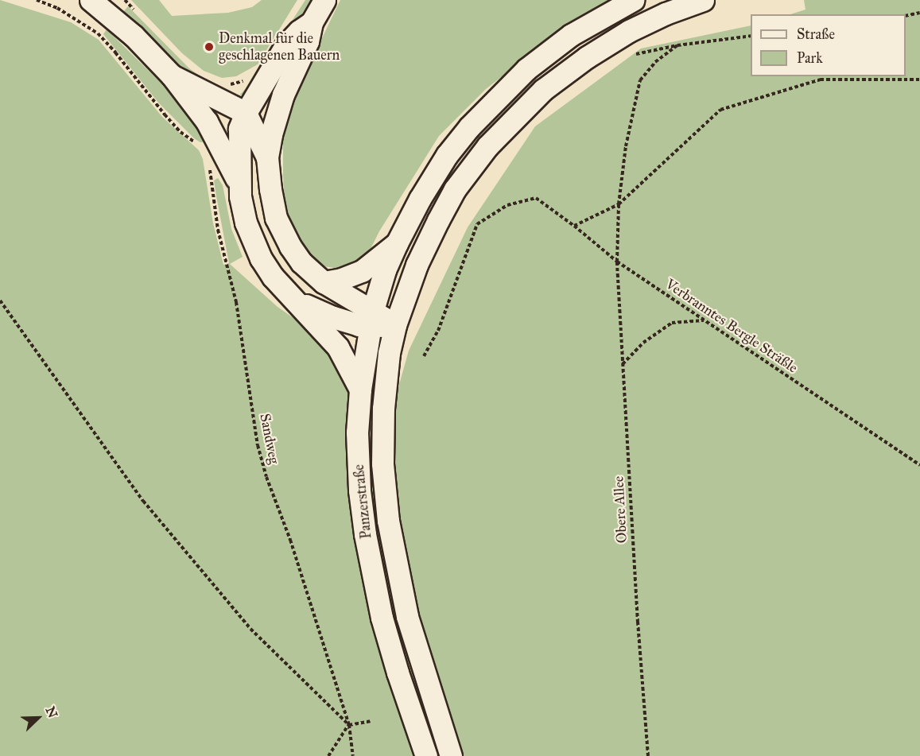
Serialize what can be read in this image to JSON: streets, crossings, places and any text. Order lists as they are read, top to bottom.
{
  "streets": {
    "main road": ["Panzerstraße"],
    "path": ["Verbranntes Bergle Sträßle", "Sandweg", "Obere Allee"]
  },
  "crossings": [
    ["Verbranntes Bergle Sträßle", "Obere Allee"]
  ],
  "places": ["Denkmal für die geschlagenen Bauern"],
  "legend": ["Straße", "Park"],
  "north": "top right"
}
